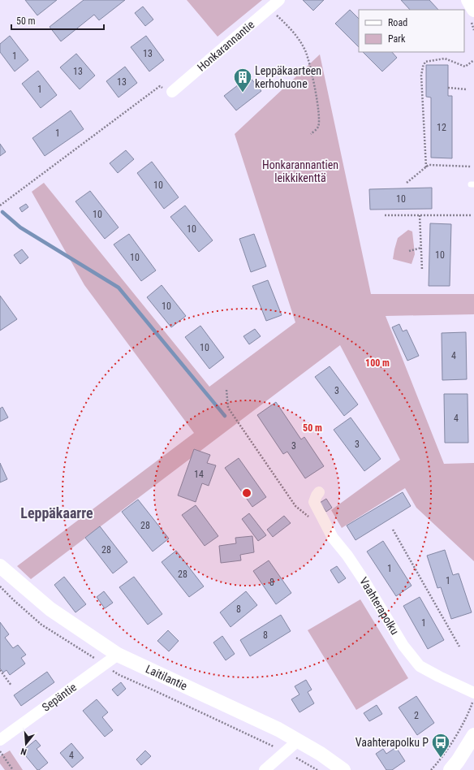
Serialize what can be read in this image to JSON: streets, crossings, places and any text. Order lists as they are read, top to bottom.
{
  "streets": {
    "street": [
      "Honkarannantie",
      "Vaahterapolku",
      "Laitilantie",
      "Sepäntie"
    ]
  },
  "crossings": [
    ["Laitilantie", "Sepäntie"]
  ],
  "districts": ["Leppäkaarre"],
  "parks": ["Honkarannantien leikkikenttä"],
  "places": {
    "building": ["Leppäkaarteen kerhohuone"],
    "bus stop": ["Vaahterapolku P"]
  },
  "house_numbers": [
    "13",
    "1",
    "13",
    "13",
    "1",
    "12",
    "1",
    "10",
    "10",
    "10",
    "10",
    "10",
    "10",
    "10",
    "10",
    "4",
    "3",
    "4",
    "3",
    "3",
    "14",
    "28",
    "28",
    "1",
    "28",
    "1",
    "8",
    "8",
    "1",
    "8",
    "2",
    "4"
  ],
  "legend": ["Road", "Park"],
  "scale_bar": "50 m",
  "north": "bottom",
  "rings": ["100 m", "50 m"]
}
